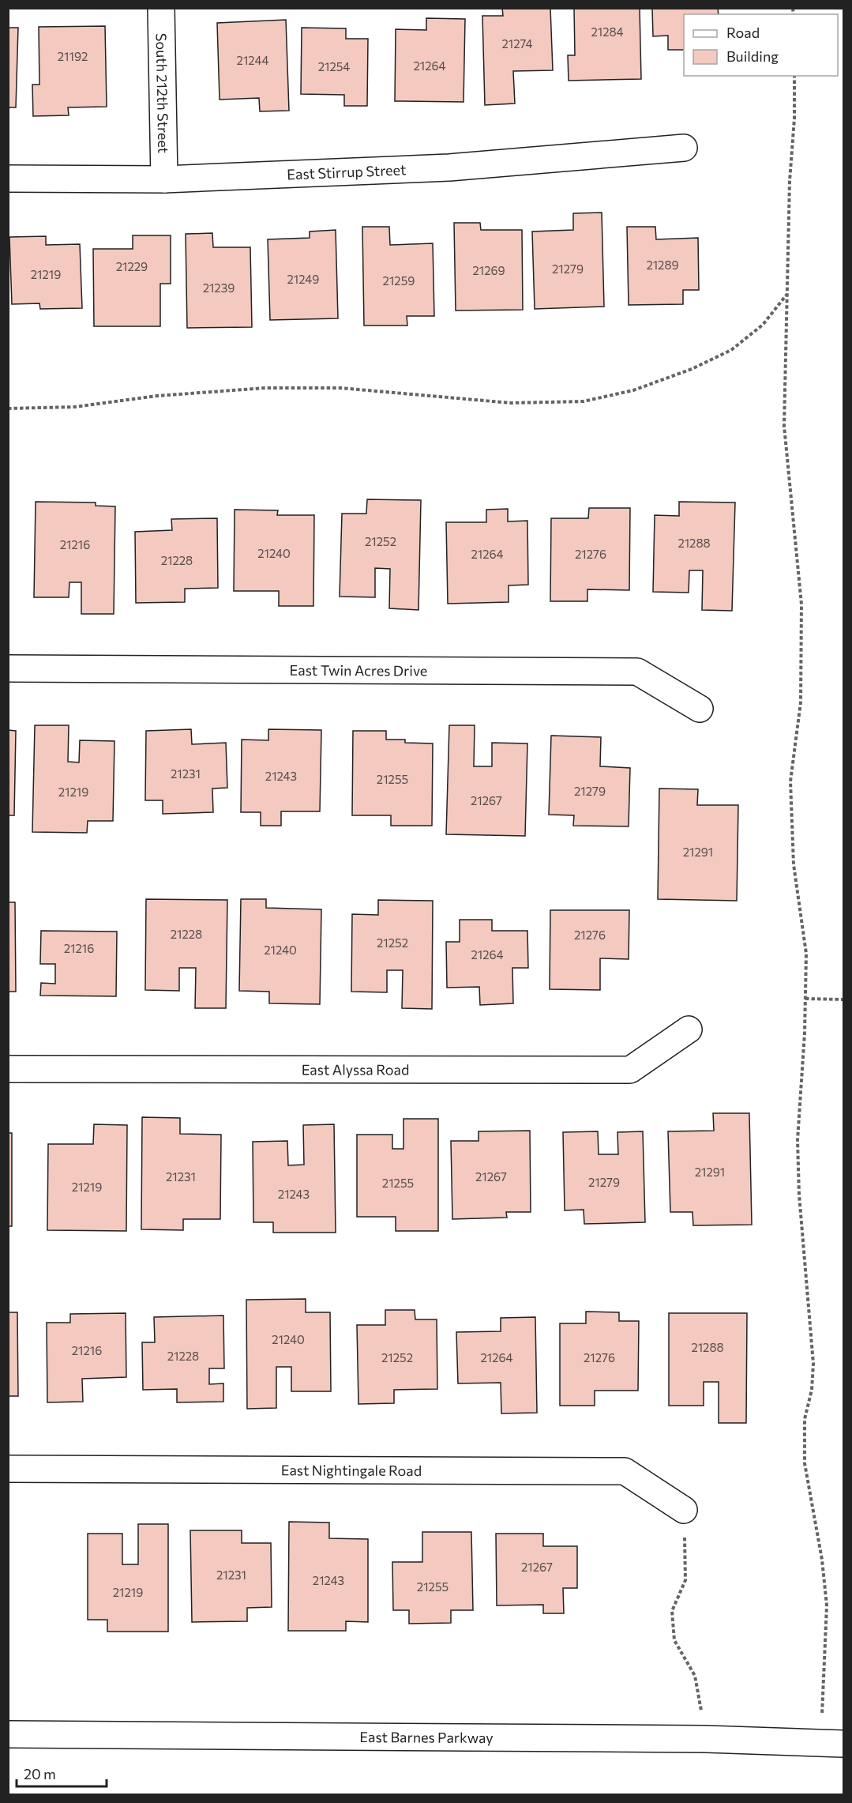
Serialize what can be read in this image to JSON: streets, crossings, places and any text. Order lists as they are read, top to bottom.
{
  "streets": {
    "street": [
      "South 212th Street",
      "East Stirrup Street",
      "East Twin Acres Drive",
      "East Alyssa Road",
      "East Nightingale Road",
      "East Barnes Parkway"
    ]
  },
  "crossings": [
    ["South 212th Street", "East Stirrup Street"]
  ],
  "house_numbers": [
    "21284",
    "21274",
    "21192",
    "21244",
    "21264",
    "21254",
    "21289",
    "21229",
    "21279",
    "21269",
    "21219",
    "21249",
    "21259",
    "21239",
    "21252",
    "21288",
    "21216",
    "21240",
    "21264",
    "21276",
    "21228",
    "21231",
    "21243",
    "21255",
    "21279",
    "21219",
    "21267",
    "21291",
    "21228",
    "21276",
    "21252",
    "21216",
    "21240",
    "21264",
    "21291",
    "21231",
    "21267",
    "21279",
    "21255",
    "21219",
    "21243",
    "21240",
    "21288",
    "21216",
    "21228",
    "21252",
    "21264",
    "21276",
    "21267",
    "21231",
    "21243",
    "21255",
    "21219"
  ],
  "legend": ["Road", "Building"],
  "scale_bar": "20 m"
}
